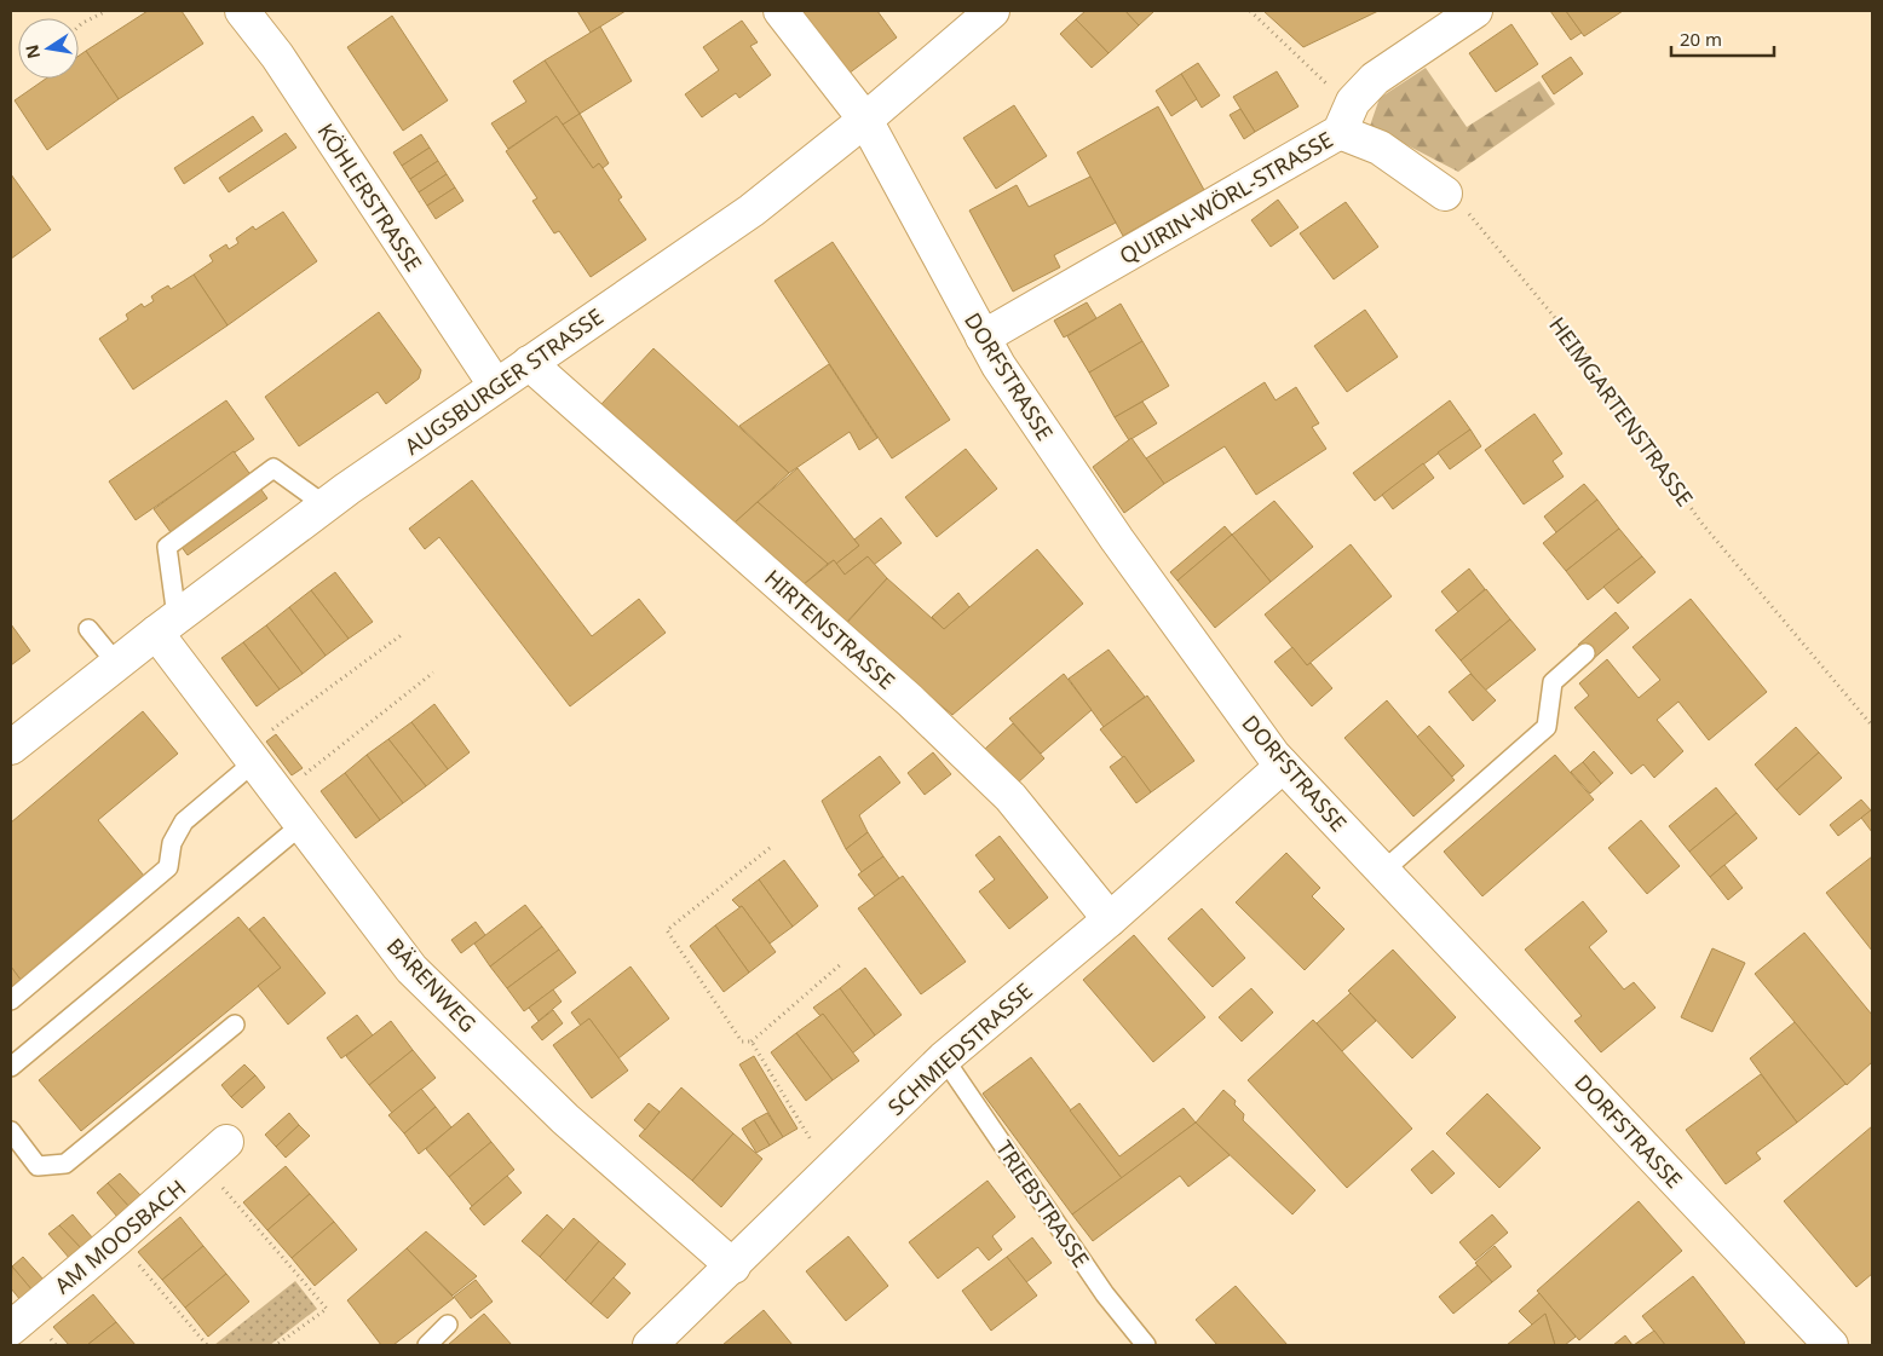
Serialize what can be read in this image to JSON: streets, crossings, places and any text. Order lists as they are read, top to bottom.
{
  "streets": {
    "street": [
      "KÖHLERSTRASSE",
      "QUIRIN-WÖRL-STRASSE",
      "DORFSTRASSE",
      "AUGSBURGER STRASSE",
      "HIRTENSTRASSE",
      "BÄRENWEG",
      "SCHMIEDSTRASSE",
      "AM MOOSBACH"
    ],
    "lane": ["TRIEBSTRASSE"],
    "path": ["HEIMGARTENSTRASSE"]
  },
  "crossings": [
    ["KÖHLERSTRASSE", "AUGSBURGER STRASSE"],
    ["QUIRIN-WÖRL-STRASSE", "DORFSTRASSE"],
    ["DORFSTRASSE", "AUGSBURGER STRASSE"],
    ["DORFSTRASSE", "SCHMIEDSTRASSE"],
    ["AUGSBURGER STRASSE", "HIRTENSTRASSE"],
    ["AUGSBURGER STRASSE", "BÄRENWEG"],
    ["HIRTENSTRASSE", "SCHMIEDSTRASSE"],
    ["BÄRENWEG", "SCHMIEDSTRASSE"],
    ["SCHMIEDSTRASSE", "TRIEBSTRASSE"]
  ],
  "scale_bar": "20 m",
  "north": "left"
}
